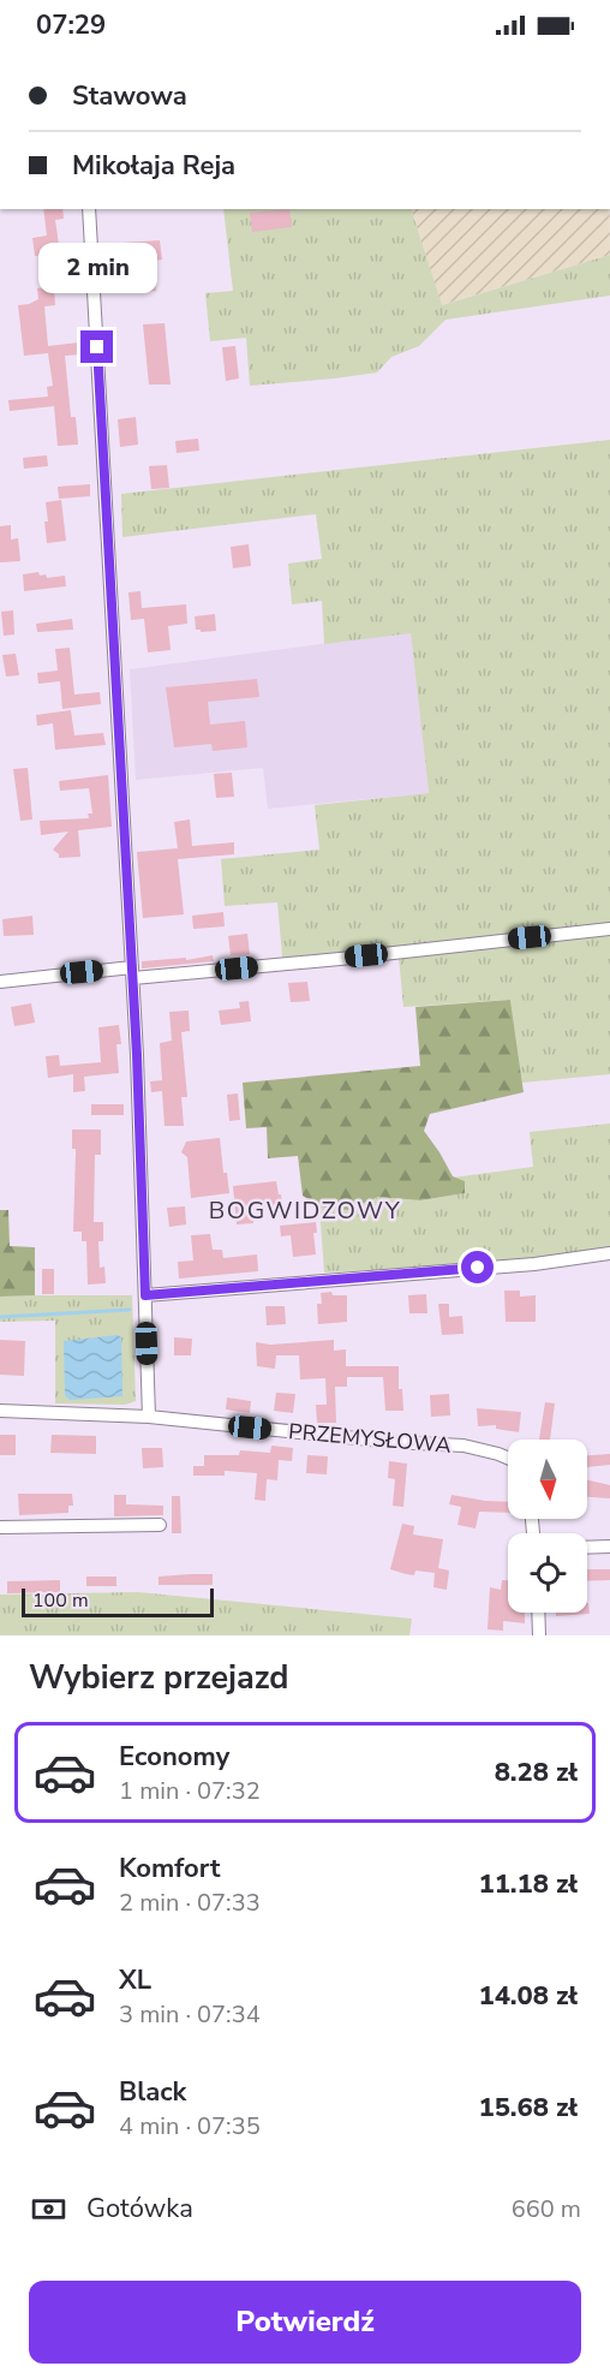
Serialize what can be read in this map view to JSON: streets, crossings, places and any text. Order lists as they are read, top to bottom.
{
  "streets": {
    "street": ["PRZEMYSŁOWA"]
  },
  "districts": ["BOGWIDZOWY"],
  "scale_bar": "100 m",
  "north": "bottom",
  "page": {
    "status": "07:29",
    "banner": ["Stawowa", "Mikołaja Reja"],
    "bubble": "2 min",
    "scale": "100 m",
    "heading": "Wybierz przejazd",
    "list": [
      {
        "name": "Economy",
        "note": "1 min · 07:32",
        "value": "8.28 zł"
      },
      {
        "name": "Komfort",
        "note": "2 min · 07:33",
        "value": "11.18 zł"
      },
      {
        "name": "XL",
        "note": "3 min · 07:34",
        "value": "14.08 zł"
      },
      {
        "name": "Black",
        "note": "4 min · 07:35",
        "value": "15.68 zł"
      }
    ],
    "pay": ["Gotówka", "660 m"],
    "buttons": "Potwierdź"
  }
}
